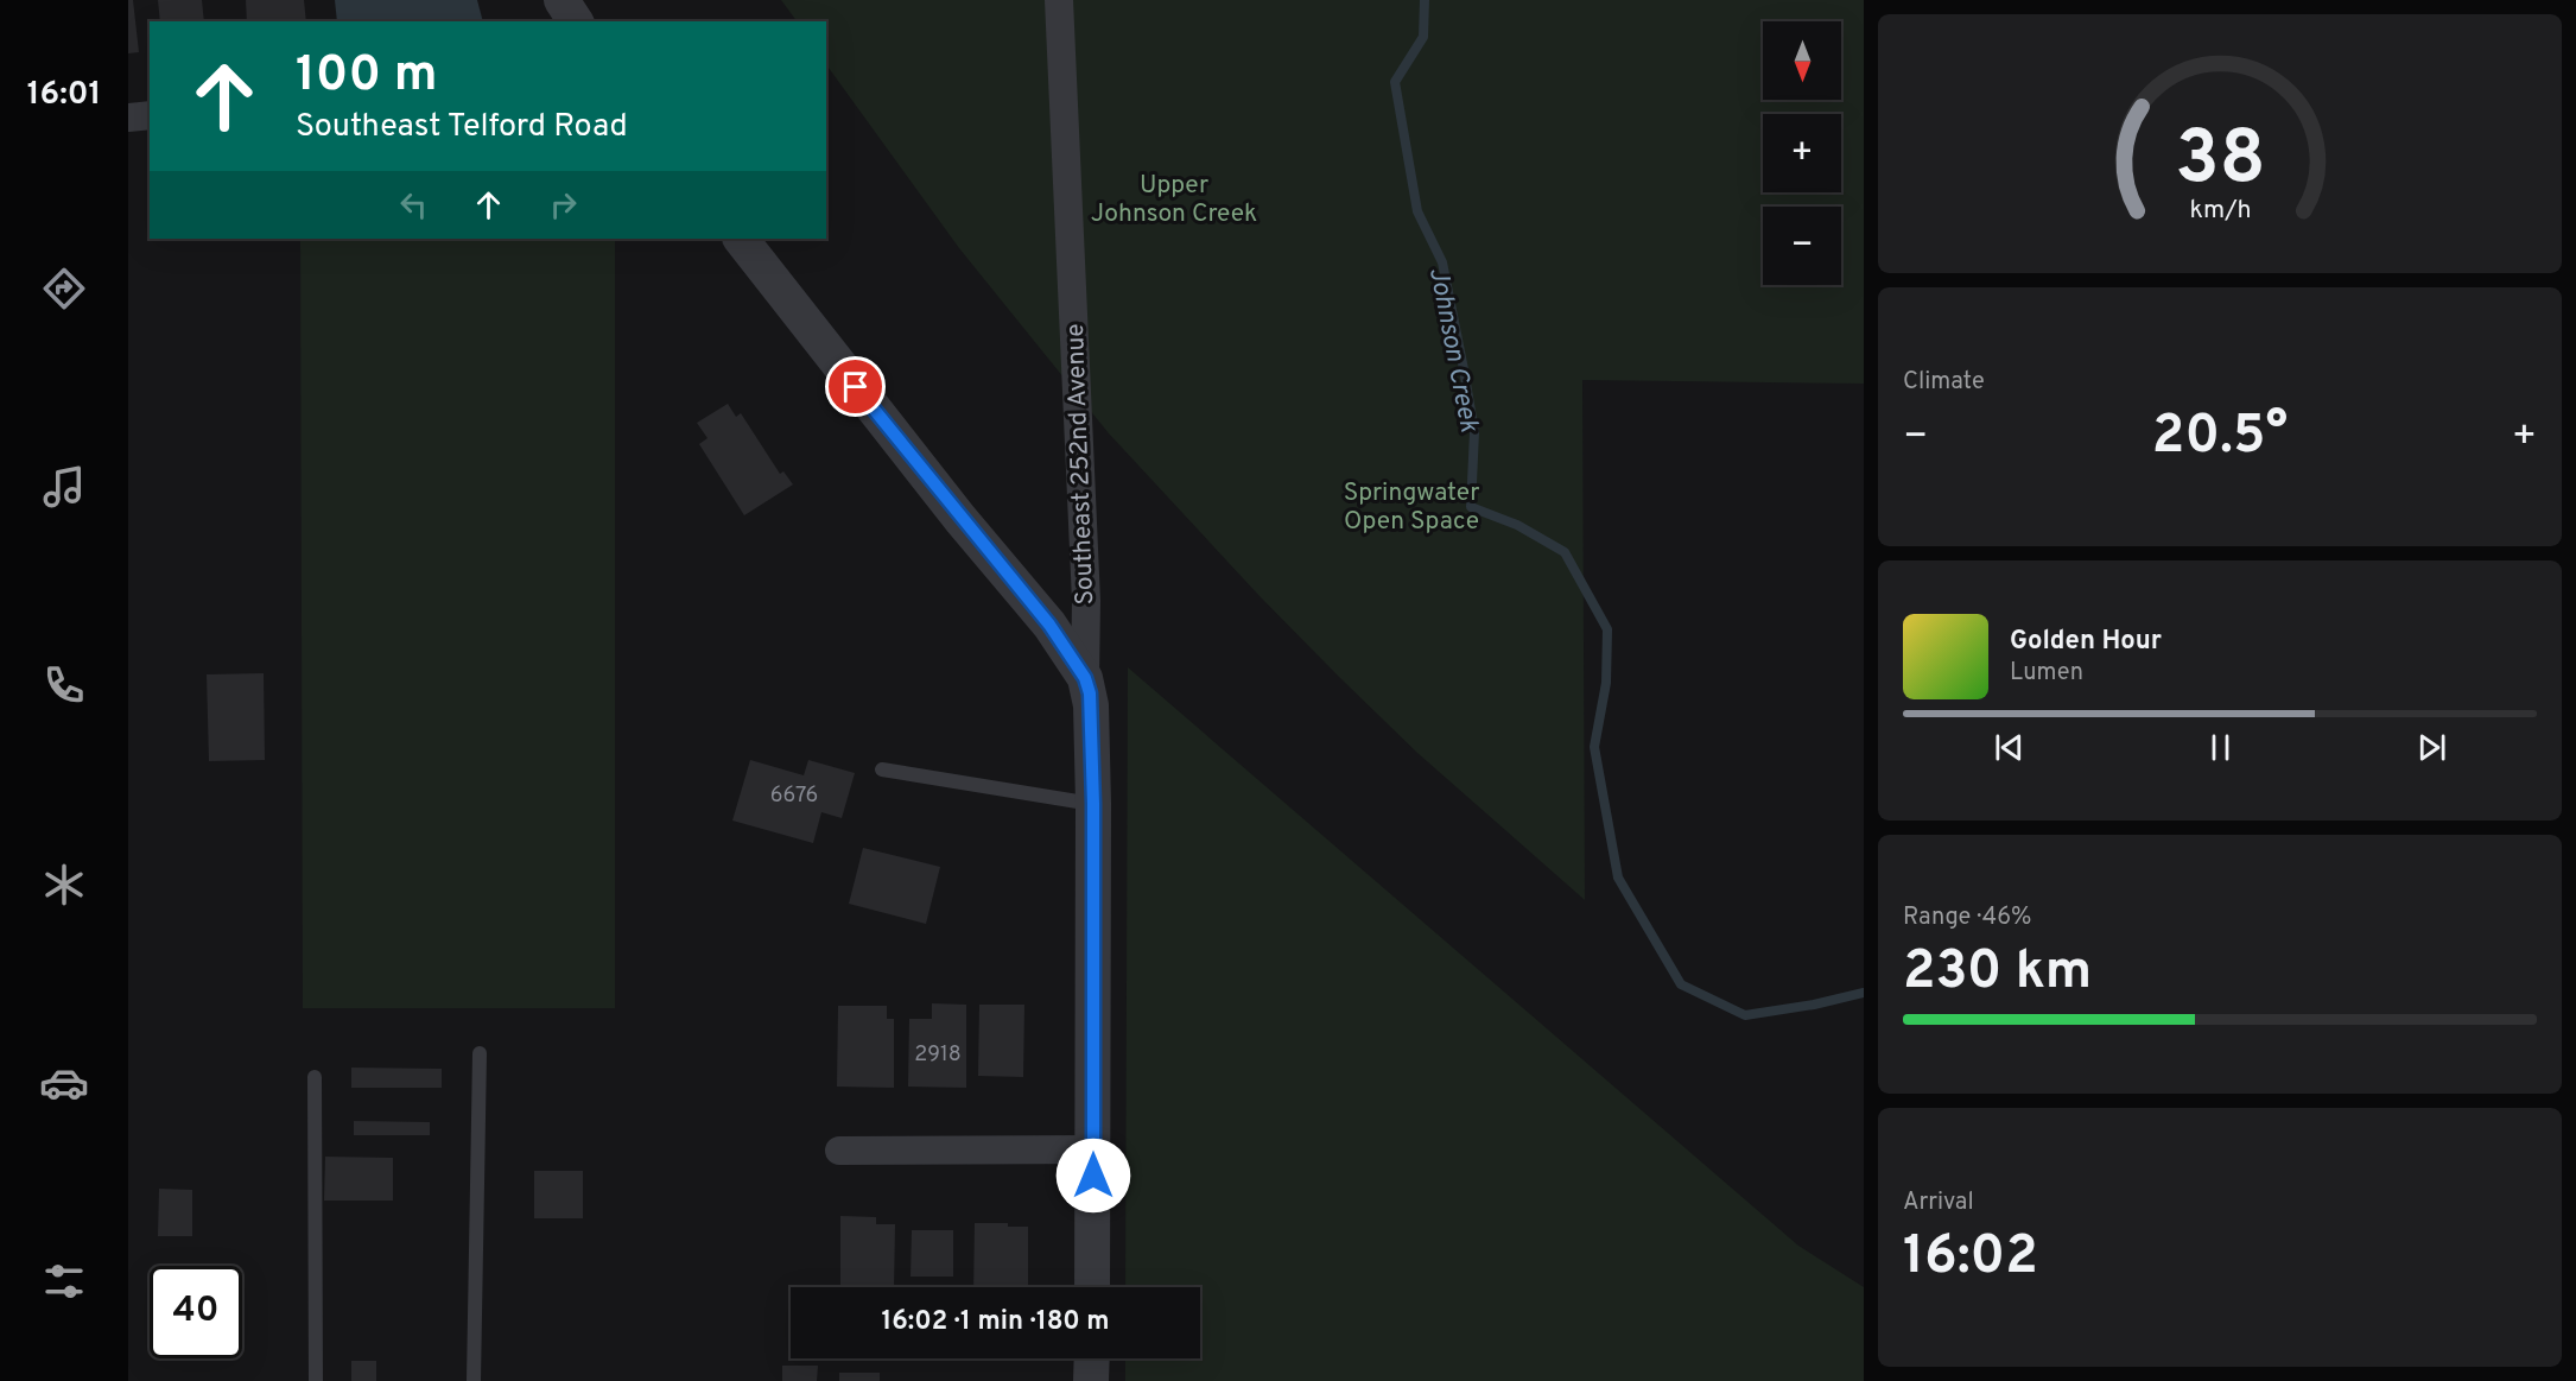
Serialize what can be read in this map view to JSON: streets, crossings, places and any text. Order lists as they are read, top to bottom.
{
  "streets": {
    "street": ["Southeast 252nd Avenue"]
  },
  "water": ["Johnson Creek"],
  "parks": ["Upper Johnson Creek", "Springwater Open Space"],
  "house_numbers": ["6676", "2918"],
  "north": "bottom",
  "page": {
    "tabs": "16:01",
    "map_buttons": ["+", "−"],
    "turn": ["100 m", "Southeast Telford Road"],
    "tile": [
      "Climate",
      ["Range · 46%", "230 km"],
      ["Arrival", "16:02"]
    ],
    "heat": ["−", "20.5°", "+"],
    "song": ["Golden Hour", "Lumen"],
    "limit": "40",
    "trip": "16:02 · 1 min · 180 m",
    "gauge": ["38", "km/h"]
  }
}
